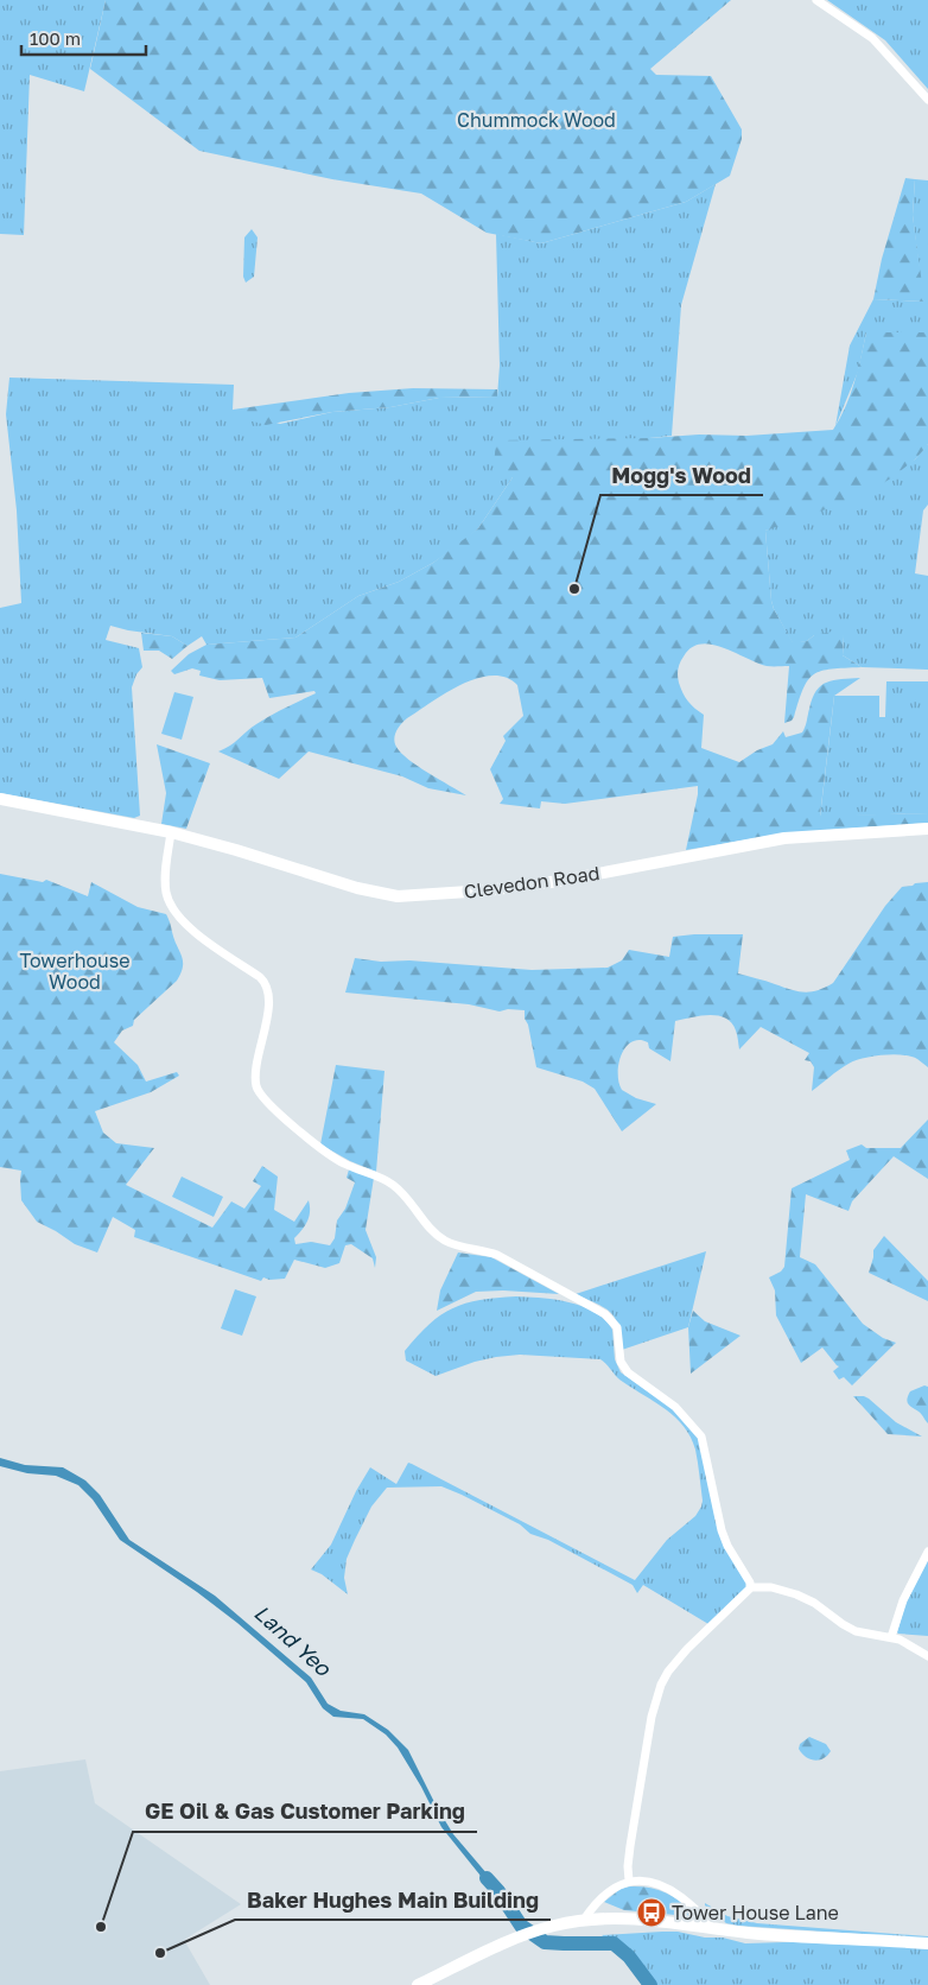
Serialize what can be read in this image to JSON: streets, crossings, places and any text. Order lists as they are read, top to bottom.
{
  "streets": {
    "main road": ["Clevedon Road"]
  },
  "water": ["Land Yeo"],
  "parks": ["Chummock Wood", "Towerhouse Wood"],
  "places": {
    "other": ["Mogg's Wood", "GE Oil & Gas Customer Parking", "Baker Hughes Main Building"],
    "bus stop": ["Tower House Lane"]
  },
  "scale_bar": "100 m"
}
